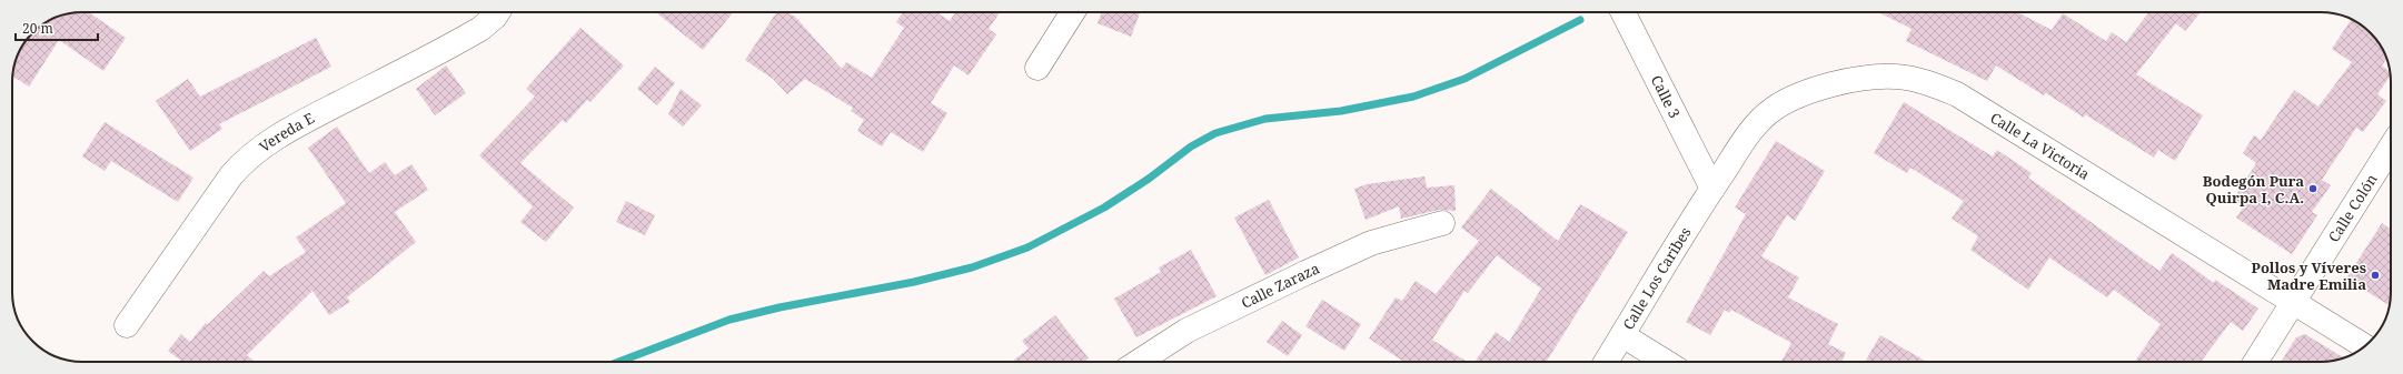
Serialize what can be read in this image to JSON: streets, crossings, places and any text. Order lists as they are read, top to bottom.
{
  "streets": {
    "street": [
      "Calle 3",
      "Vereda E",
      "Calle La Victoria",
      "Calle Colón",
      "Calle Los Caribes",
      "Calle Zaraza"
    ]
  },
  "crossings": [
    ["Calle 3", "Calle La Victoria"],
    ["Calle 3", "Calle Los Caribes"],
    ["Calle La Victoria", "Calle Colón"],
    ["Calle La Victoria", "Calle Los Caribes"]
  ],
  "places": ["Bodegón Pura Quirpa I, C.A.", "Pollos y Víveres Madre Emilia"],
  "scale_bar": "20 m"
}
